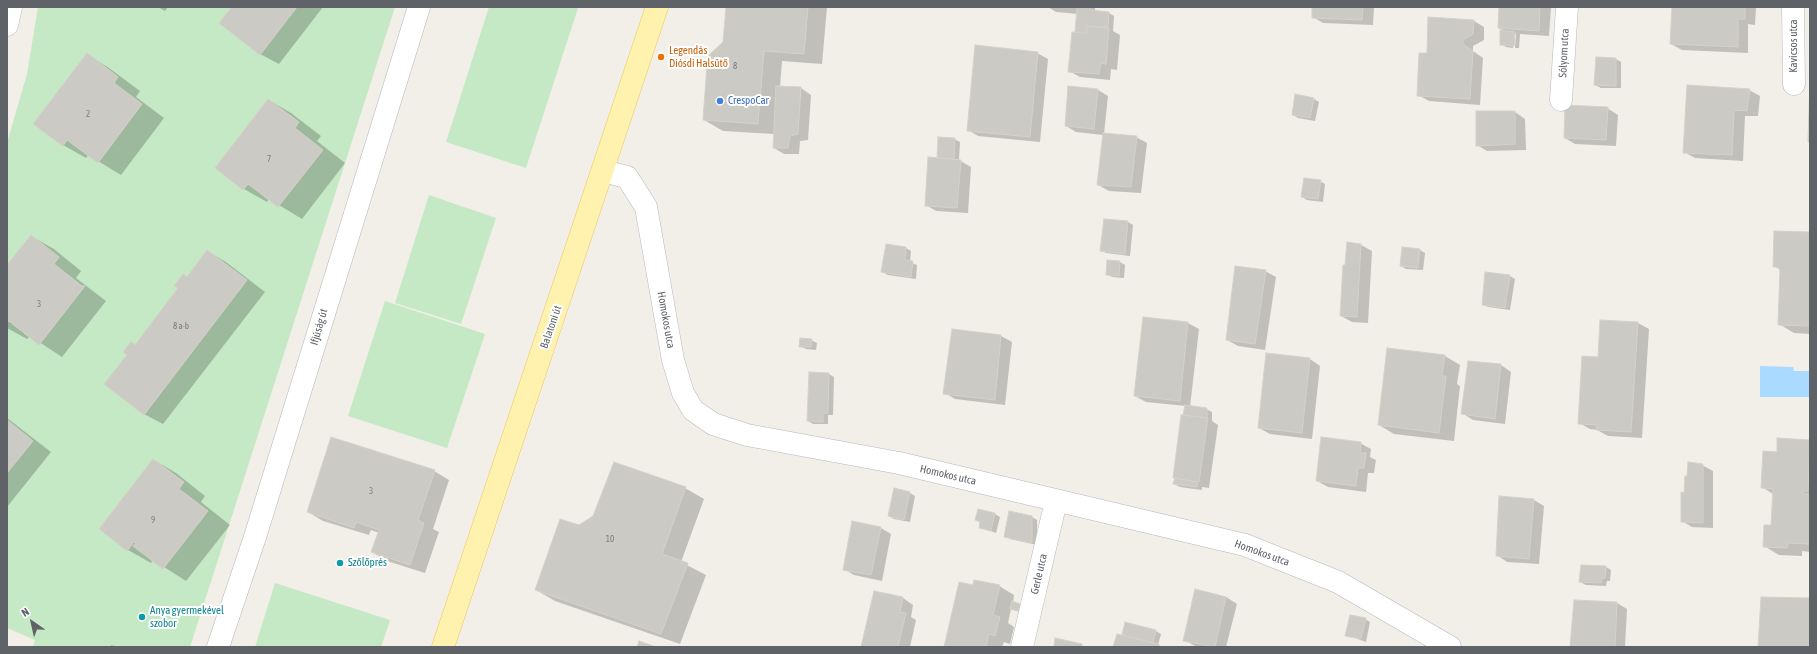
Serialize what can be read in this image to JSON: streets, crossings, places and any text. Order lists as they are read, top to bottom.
{
  "streets": {
    "main road": ["Balatoni út"],
    "street": [
      "Kavicsos utca",
      "Sólyom utca",
      "Homokos utca",
      "Ifjúság út",
      "Gerle utca"
    ]
  },
  "crossings": [
    ["Homokos utca", "Balatoni út"],
    ["Homokos utca", "Gerle utca"]
  ],
  "places": [
    "Legendás Diósdi Halsütő",
    "CrespoCar",
    "Szőlőprés",
    "Anya gyermekével szobor"
  ],
  "house_numbers": [
    "8",
    "2",
    "7",
    "3",
    "8 a-b",
    "3",
    "9",
    "10"
  ],
  "north": "top left"
}
